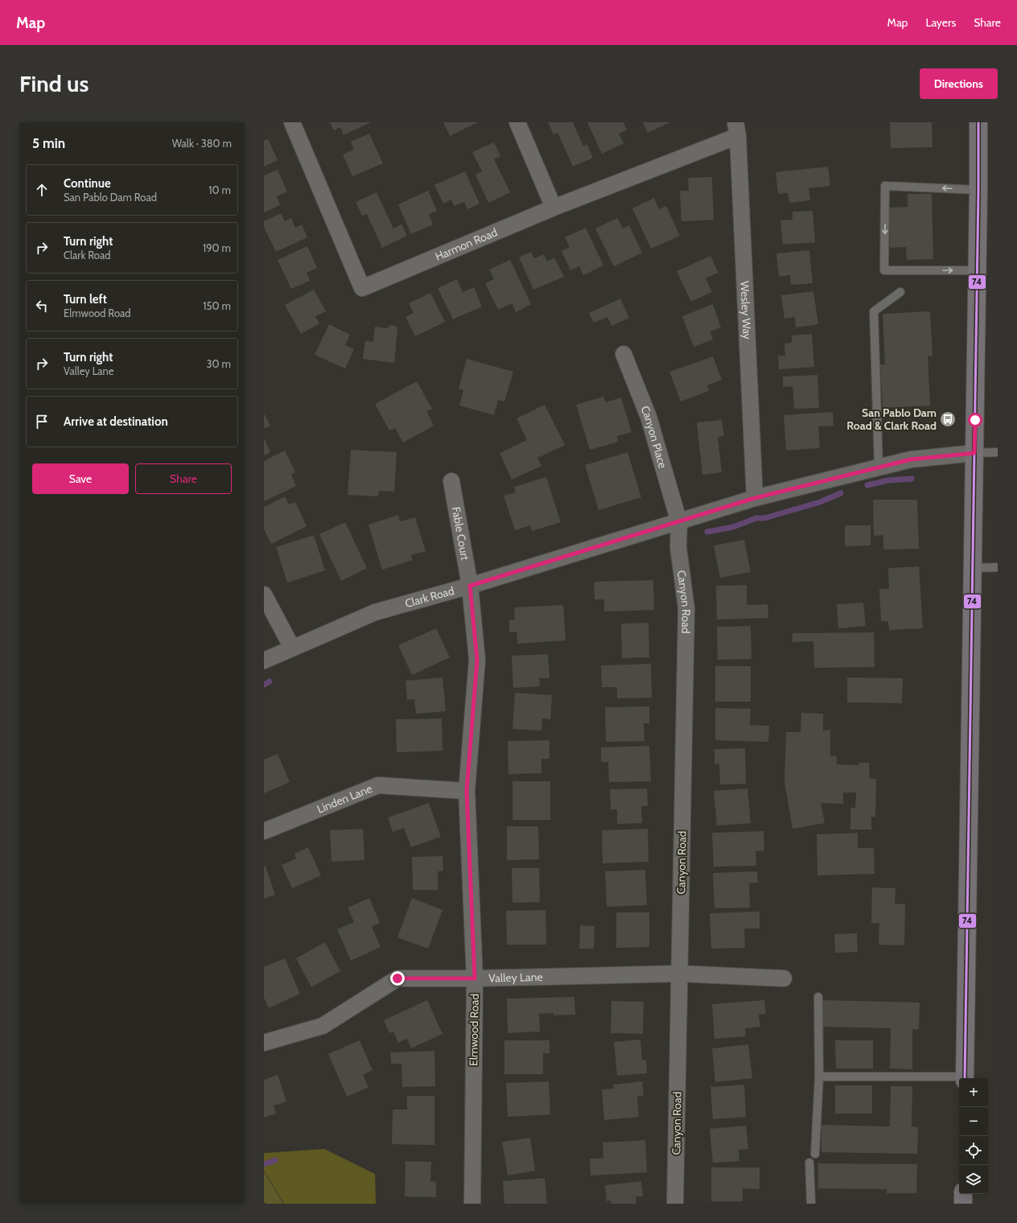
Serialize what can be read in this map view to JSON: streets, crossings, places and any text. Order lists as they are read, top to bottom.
{
  "streets": {
    "street": [
      "Harmon Road",
      "Wesley Way",
      "Canyon Place",
      "Fable Court",
      "Clark Road",
      "Canyon Road",
      "Linden Lane",
      "Valley Lane",
      "Elmwood Road"
    ]
  },
  "crossings": [
    ["Harmon Road", "Wesley Way"],
    ["Wesley Way", "Clark Road"],
    ["Canyon Place", "Clark Road"],
    ["Canyon Place", "Canyon Road"],
    ["Fable Court", "Clark Road"],
    ["Fable Court", "Elmwood Road"],
    ["Clark Road", "Canyon Road"],
    ["Clark Road", "Elmwood Road"],
    ["Canyon Road", "Valley Lane"],
    ["Linden Lane", "Elmwood Road"],
    ["Valley Lane", "Elmwood Road"]
  ],
  "places": {
    "bus stop": ["San Pablo Dam Road & Clark Road"]
  },
  "lines": ["transit line 74"],
  "page": {
    "header": "Map",
    "nav": ["Map", "Layers", "Share"],
    "buttons": [
      "Directions",
      ["Save", "Share"]
    ],
    "title": "Find us",
    "heading": ["5 min", "Walk · 380 m"],
    "list": [
      ["Continue", "San Pablo Dam Road", "10 m"],
      ["Turn right", "Clark Road", "190 m"],
      ["Turn left", "Elmwood Road", "150 m"],
      ["Turn right", "Valley Lane", "30 m"],
      "Arrive at destination"
    ],
    "map_buttons": ["+", "−"]
  }
}
